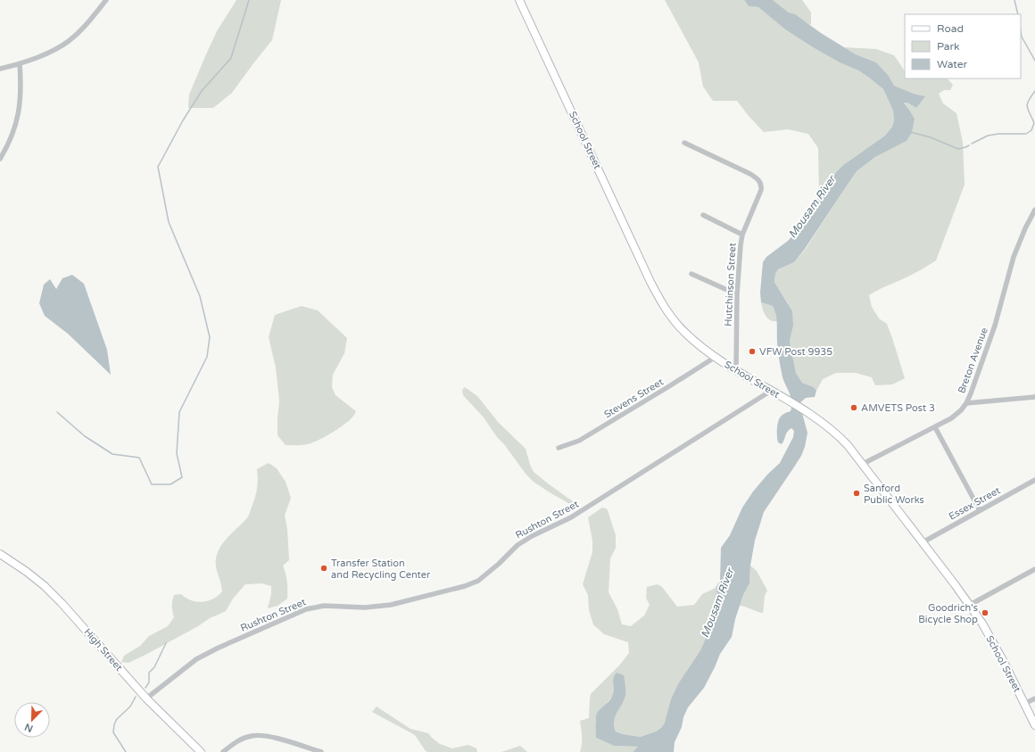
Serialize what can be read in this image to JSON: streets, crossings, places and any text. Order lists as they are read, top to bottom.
{
  "streets": {
    "street": [
      "School Street",
      "Hutchinson Street",
      "Breton Avenue",
      "Stevens Street",
      "Essex Street",
      "Rushton Street",
      "High Street"
    ]
  },
  "crossings": [
    ["School Street", "Hutchinson Street"],
    ["School Street", "Breton Avenue"],
    ["School Street", "Stevens Street"],
    ["School Street", "Essex Street"],
    ["School Street", "Rushton Street"],
    ["Rushton Street", "High Street"]
  ],
  "water": ["Mousam River"],
  "places": [
    "VFW Post 9935",
    "AMVETS Post 3",
    "Sanford Public Works",
    "Transfer Station and Recycling Center",
    "Goodrich's Bicycle Shop"
  ],
  "legend": ["Road", "Park", "Water"],
  "north": "bottom left"
}
